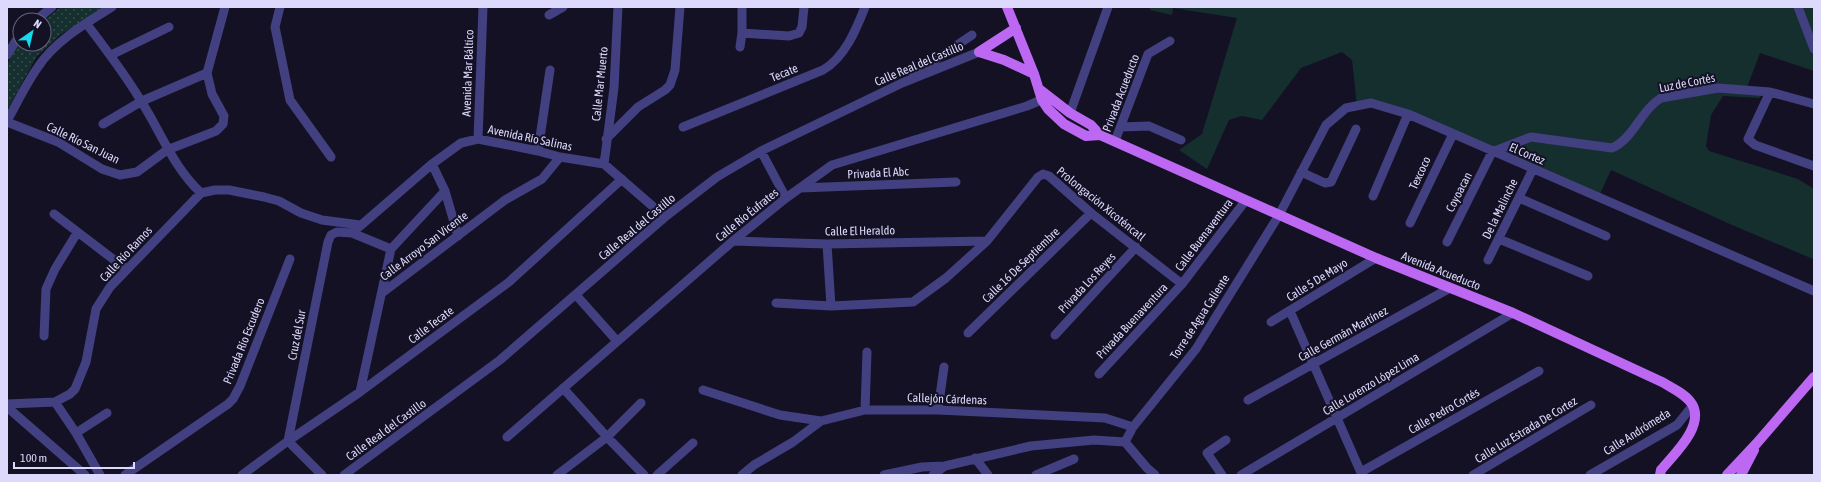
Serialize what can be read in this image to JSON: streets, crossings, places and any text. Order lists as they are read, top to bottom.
{
  "streets": {
    "main road": ["Avenida Acueducto"],
    "street": [
      "Calle Real del Castillo",
      "Avenida Mar Báltico",
      "Tecate",
      "Luz de Cortés",
      "Calle Mar Muerto",
      "Privada Acueducto",
      "Avenida Río Salinas",
      "Calle Río San Juan",
      "El Cortez",
      "Privada El Abc",
      "Texcoco",
      "Coyoacan",
      "Prolongación Xicoténcatl",
      "De la Malinche",
      "Calle Río Éufrates",
      "Calle El Heraldo",
      "Calle Buenaventura",
      "Calle Arroyo San Vicente",
      "Calle Río Ramos",
      "Calle 16 De Septiembre",
      "Calle 5 De Mayo",
      "Privada Los Reyes",
      "Torre de Agua Caliente",
      "Privada Buenaventura",
      "Calle Tecate",
      "Calle Germán Martínez",
      "Cruz del Sur",
      "Privada Río Escudero",
      "Calle Lorenzo López Lima",
      "Callejón Cárdenas",
      "Calle Pedro Cortés",
      "Calle Luz Estrada De Cortez",
      "Calle Andrómeda"
    ]
  },
  "crossings": [
    ["Avenida Mar Báltico", "Avenida Río Salinas"],
    ["Luz de Cortés", "El Cortez"],
    ["Luz de Cortés", "Coyoacan"],
    ["Calle Mar Muerto", "Avenida Río Salinas"],
    ["Privada Acueducto", "Avenida Acueducto"],
    ["Avenida Río Salinas", "Calle Arroyo San Vicente"],
    ["Avenida Río Salinas", "Cruz del Sur"],
    ["El Cortez", "Texcoco"],
    ["El Cortez", "Coyoacan"],
    ["El Cortez", "De la Malinche"],
    ["El Cortez", "Avenida Acueducto"],
    ["El Cortez", "Torre de Agua Caliente"],
    ["Privada El Abc", "Calle Río Éufrates"],
    ["Prolongación Xicoténcatl", "Calle El Heraldo"],
    ["Prolongación Xicoténcatl", "Calle Buenaventura"],
    ["Prolongación Xicoténcatl", "Calle 16 De Septiembre"],
    ["Prolongación Xicoténcatl", "Privada Los Reyes"],
    ["Prolongación Xicoténcatl", "Privada Buenaventura"],
    ["Calle Río Éufrates", "Calle El Heraldo"],
    ["Calle Río Éufrates", "Avenida Acueducto"],
    ["Calle Buenaventura", "Avenida Acueducto"],
    ["Calle Buenaventura", "Privada Buenaventura"],
    ["Calle Arroyo San Vicente", "Calle Tecate"],
    ["Avenida Acueducto", "Calle 5 De Mayo"],
    ["Avenida Acueducto", "Torre de Agua Caliente"],
    ["Avenida Acueducto", "Calle Germán Martínez"],
    ["Avenida Acueducto", "Calle Lorenzo López Lima"],
    ["Avenida Acueducto", "Calle Andrómeda"],
    ["Torre de Agua Caliente", "Callejón Cárdenas"],
    ["Calle Tecate", "Cruz del Sur"]
  ],
  "scale_bar": "100 m",
  "north": "top right"
}
